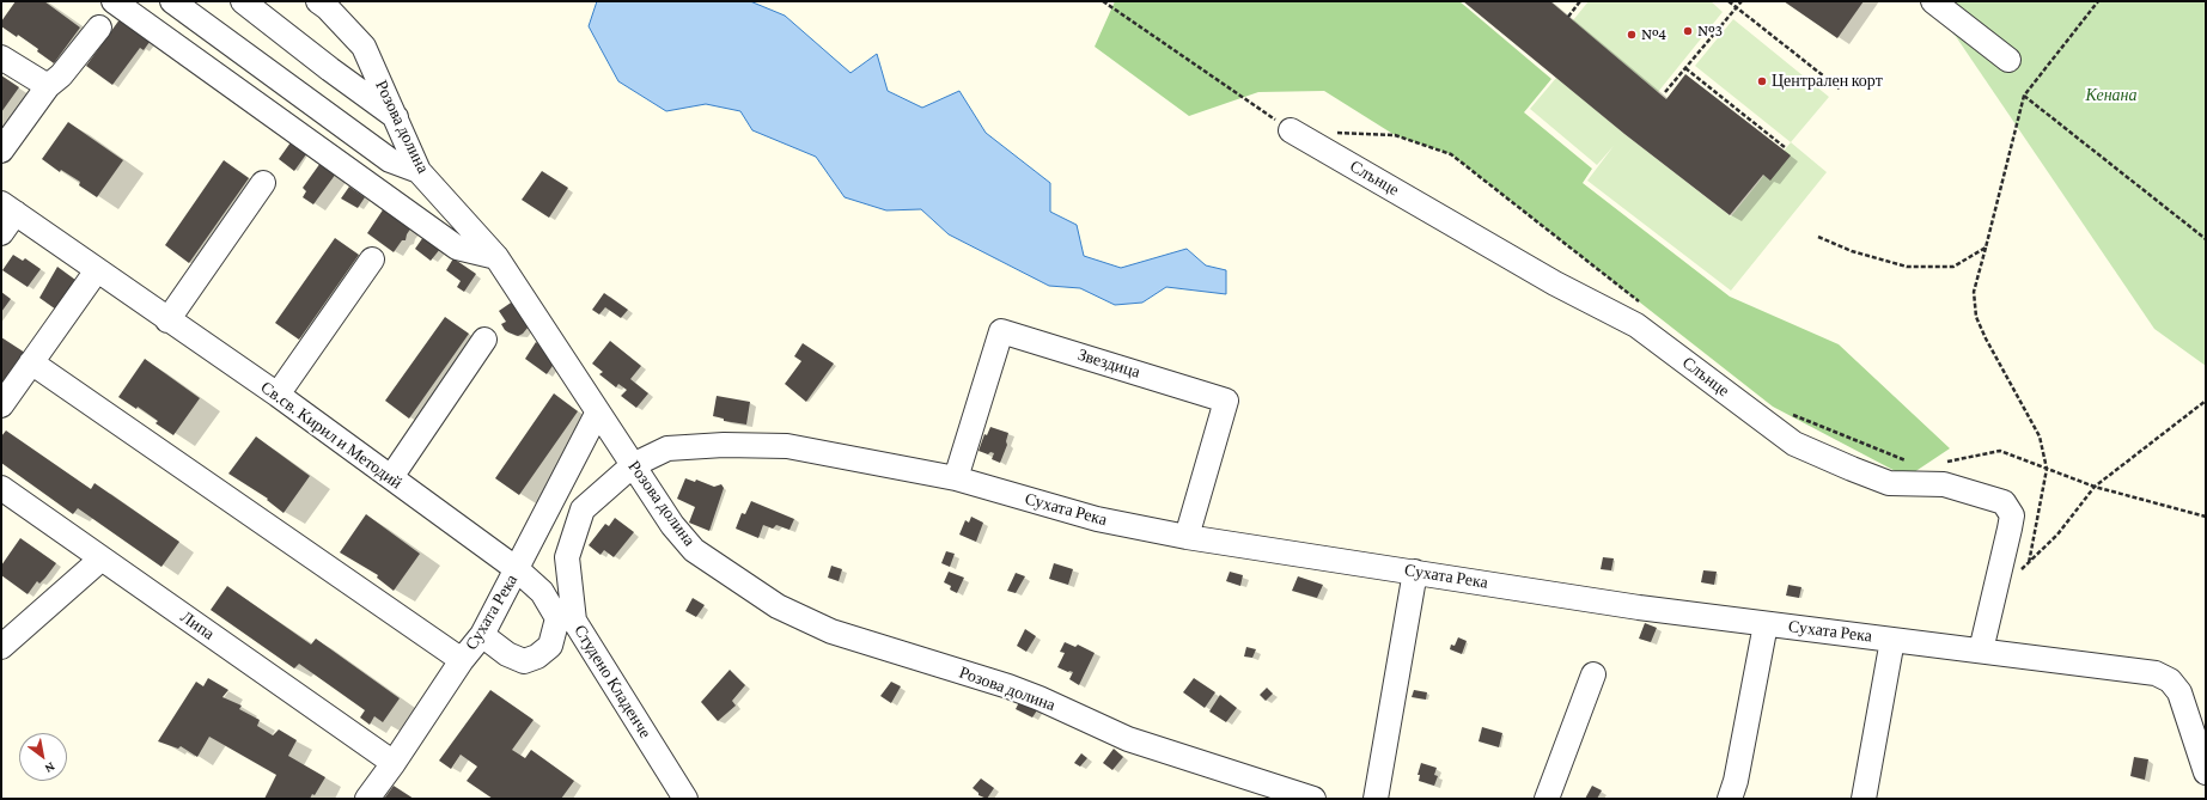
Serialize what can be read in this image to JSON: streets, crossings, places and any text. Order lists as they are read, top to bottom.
{
  "streets": {
    "street": [
      "Розова долина",
      "Слънце",
      "Звездица",
      "Св.св. Кирил и Методий",
      "Сухата Река",
      "Липа",
      "Студено Кладенче"
    ]
  },
  "crossings": [
    ["Розова долина", "Сухата Река"],
    ["Розова долина", "Студено Кладенче"],
    ["Слънце", "Сухата Река"],
    ["Звездица", "Сухата Река"],
    ["Св.св. Кирил и Методий", "Сухата Река"],
    ["Св.св. Кирил и Методий", "Студено Кладенче"],
    ["Сухата Река", "Липа"],
    ["Сухата Река", "Студено Кладенче"]
  ],
  "parks": ["Кенана"],
  "places": ["№3", "№4", "Централен корт"],
  "north": "bottom right"
}
